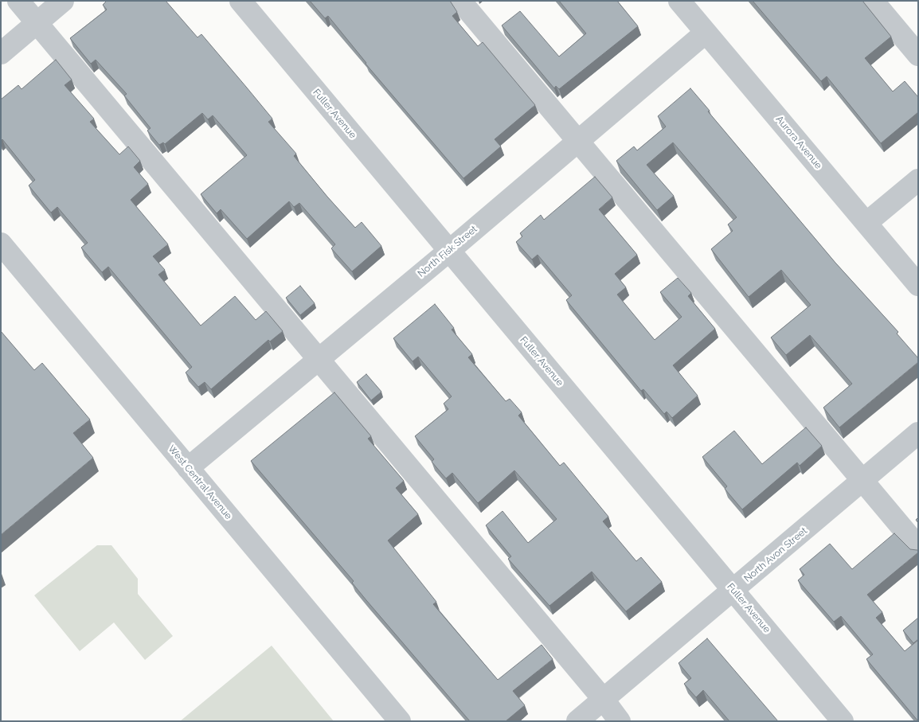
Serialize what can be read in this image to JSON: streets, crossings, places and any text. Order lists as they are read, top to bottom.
{
  "streets": {
    "street": [
      "Fuller Avenue",
      "Aurora Avenue",
      "North Fisk Street",
      "West Central Avenue",
      "North Avon Street"
    ]
  },
  "crossings": [
    ["Fuller Avenue", "North Fisk Street"],
    ["Fuller Avenue", "North Avon Street"],
    ["Aurora Avenue", "North Fisk Street"],
    ["North Fisk Street", "West Central Avenue"]
  ]
}
